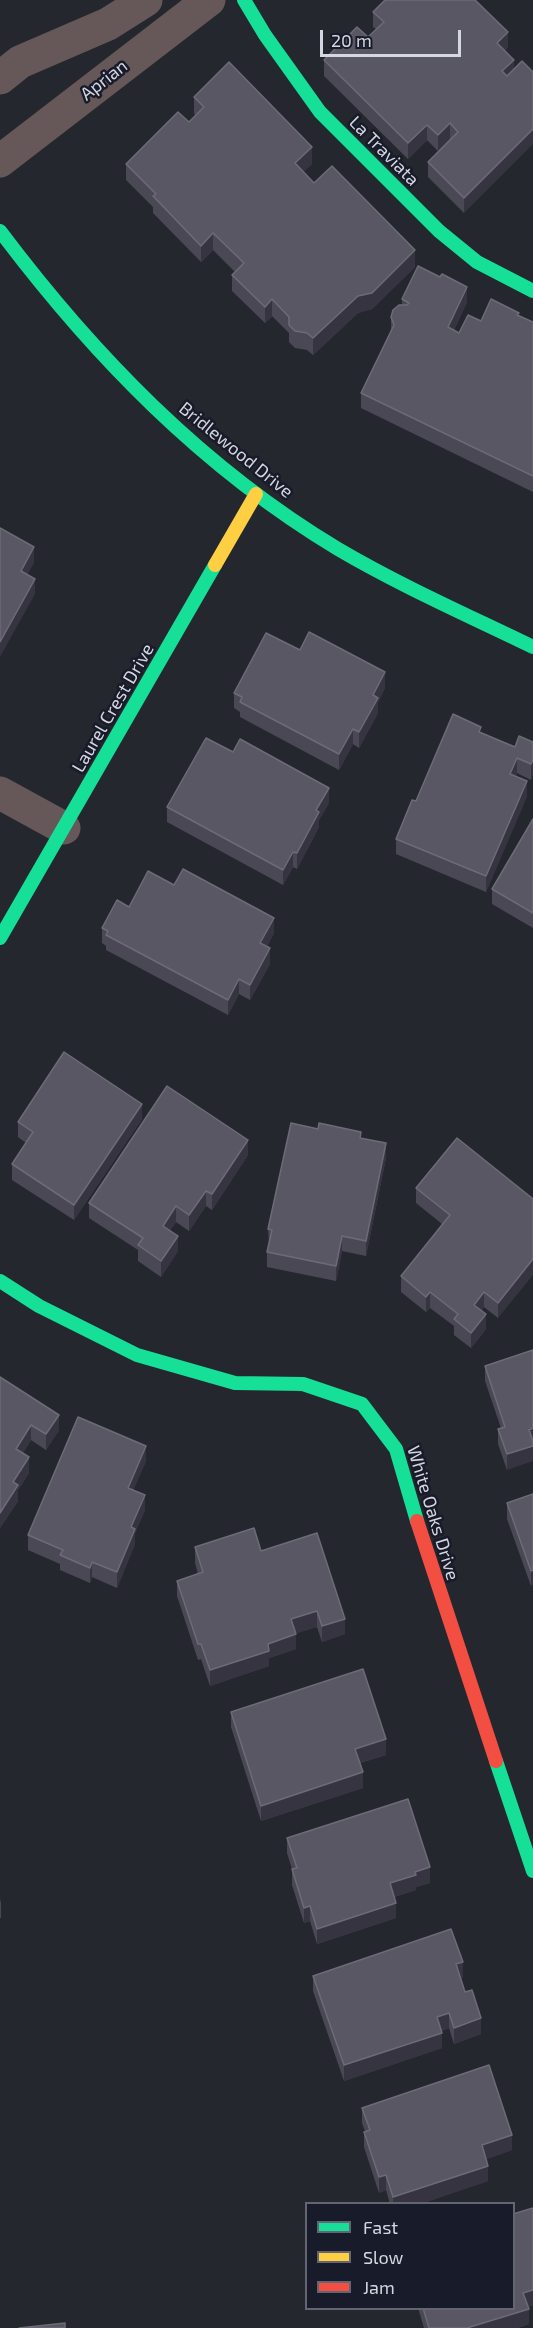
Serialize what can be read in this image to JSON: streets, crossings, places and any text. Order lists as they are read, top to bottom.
{
  "streets": {
    "street": [
      "Aprian",
      "La Traviata",
      "Bridlewood Drive",
      "Laurel Crest Drive",
      "White Oaks Drive"
    ]
  },
  "crossings": [
    ["Bridlewood Drive", "Laurel Crest Drive"]
  ],
  "legend": ["Fast", "Slow", "Jam"],
  "scale_bar": "20 m"
}
